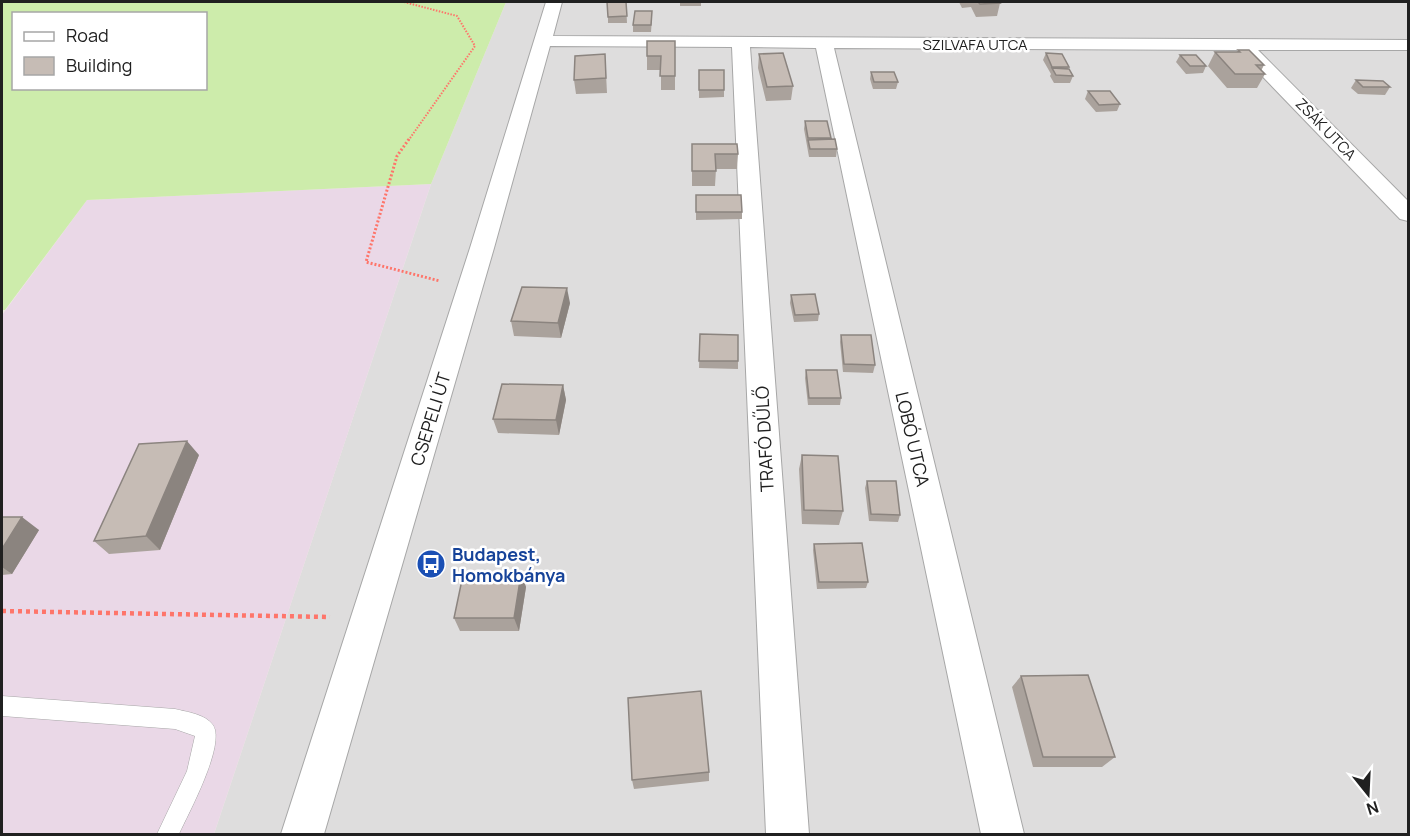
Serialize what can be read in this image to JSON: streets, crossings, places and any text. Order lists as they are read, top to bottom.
{
  "streets": {
    "street": [
      "SZILVAFA UTCA",
      "ZSÁK UTCA",
      "CSEPELI ÚT",
      "TRAFÓ DŰLŐ",
      "LOBÓ UTCA"
    ]
  },
  "crossings": [
    ["SZILVAFA UTCA", "ZSÁK UTCA"],
    ["SZILVAFA UTCA", "CSEPELI ÚT"],
    ["SZILVAFA UTCA", "TRAFÓ DŰLŐ"],
    ["SZILVAFA UTCA", "LOBÓ UTCA"]
  ],
  "places": {
    "bus stop": ["Budapest, Homokbánya"]
  },
  "legend": ["Road", "Building"],
  "north": "bottom"
}
